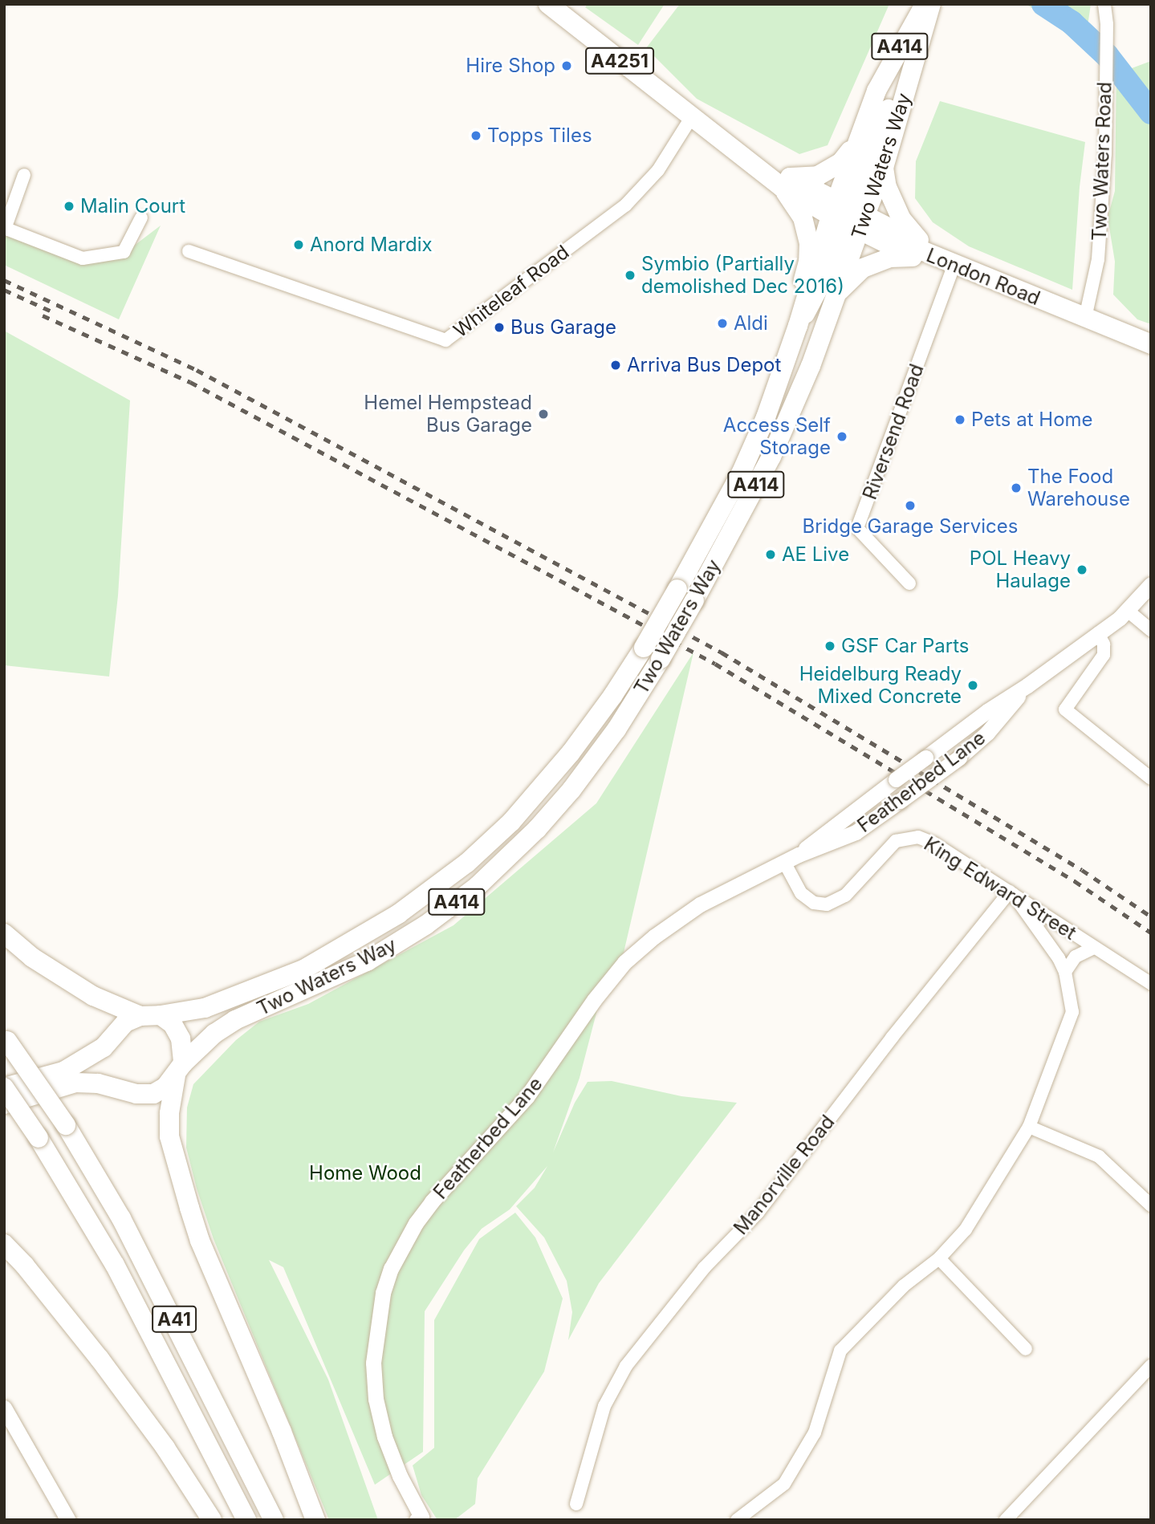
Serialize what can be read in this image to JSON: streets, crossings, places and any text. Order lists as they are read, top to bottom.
{
  "streets": {
    "main road": [
      "A414",
      "A4251",
      "Two Waters Way",
      "London Road",
      "A41"
    ],
    "street": [
      "Two Waters Road",
      "Whiteleaf Road",
      "Riversend Road",
      "Featherbed Lane",
      "King Edward Street",
      "Manorville Road"
    ]
  },
  "crossings": [
    ["A414", "Two Waters Way"],
    ["Two Waters Road", "London Road"],
    ["Two Waters Way", "London Road"],
    ["London Road", "Whiteleaf Road"],
    ["London Road", "Riversend Road"],
    ["Featherbed Lane", "King Edward Street"],
    ["King Edward Street", "Manorville Road"]
  ],
  "parks": ["Home Wood"],
  "places": [
    "Hire Shop",
    "Topps Tiles",
    "Malin Court",
    "Anord Mardix",
    "Symbio (Partially demolished Dec 2016)",
    "Aldi",
    "Bus Garage",
    "Arriva Bus Depot",
    "Hemel Hempstead Bus Garage",
    "Pets at Home",
    "Access Self Storage",
    "The Food Warehouse",
    "Bridge Garage Services",
    "AE Live",
    "POL Heavy Haulage",
    "GSF Car Parts",
    "Heidelburg Ready Mixed Concrete"
  ]
}
